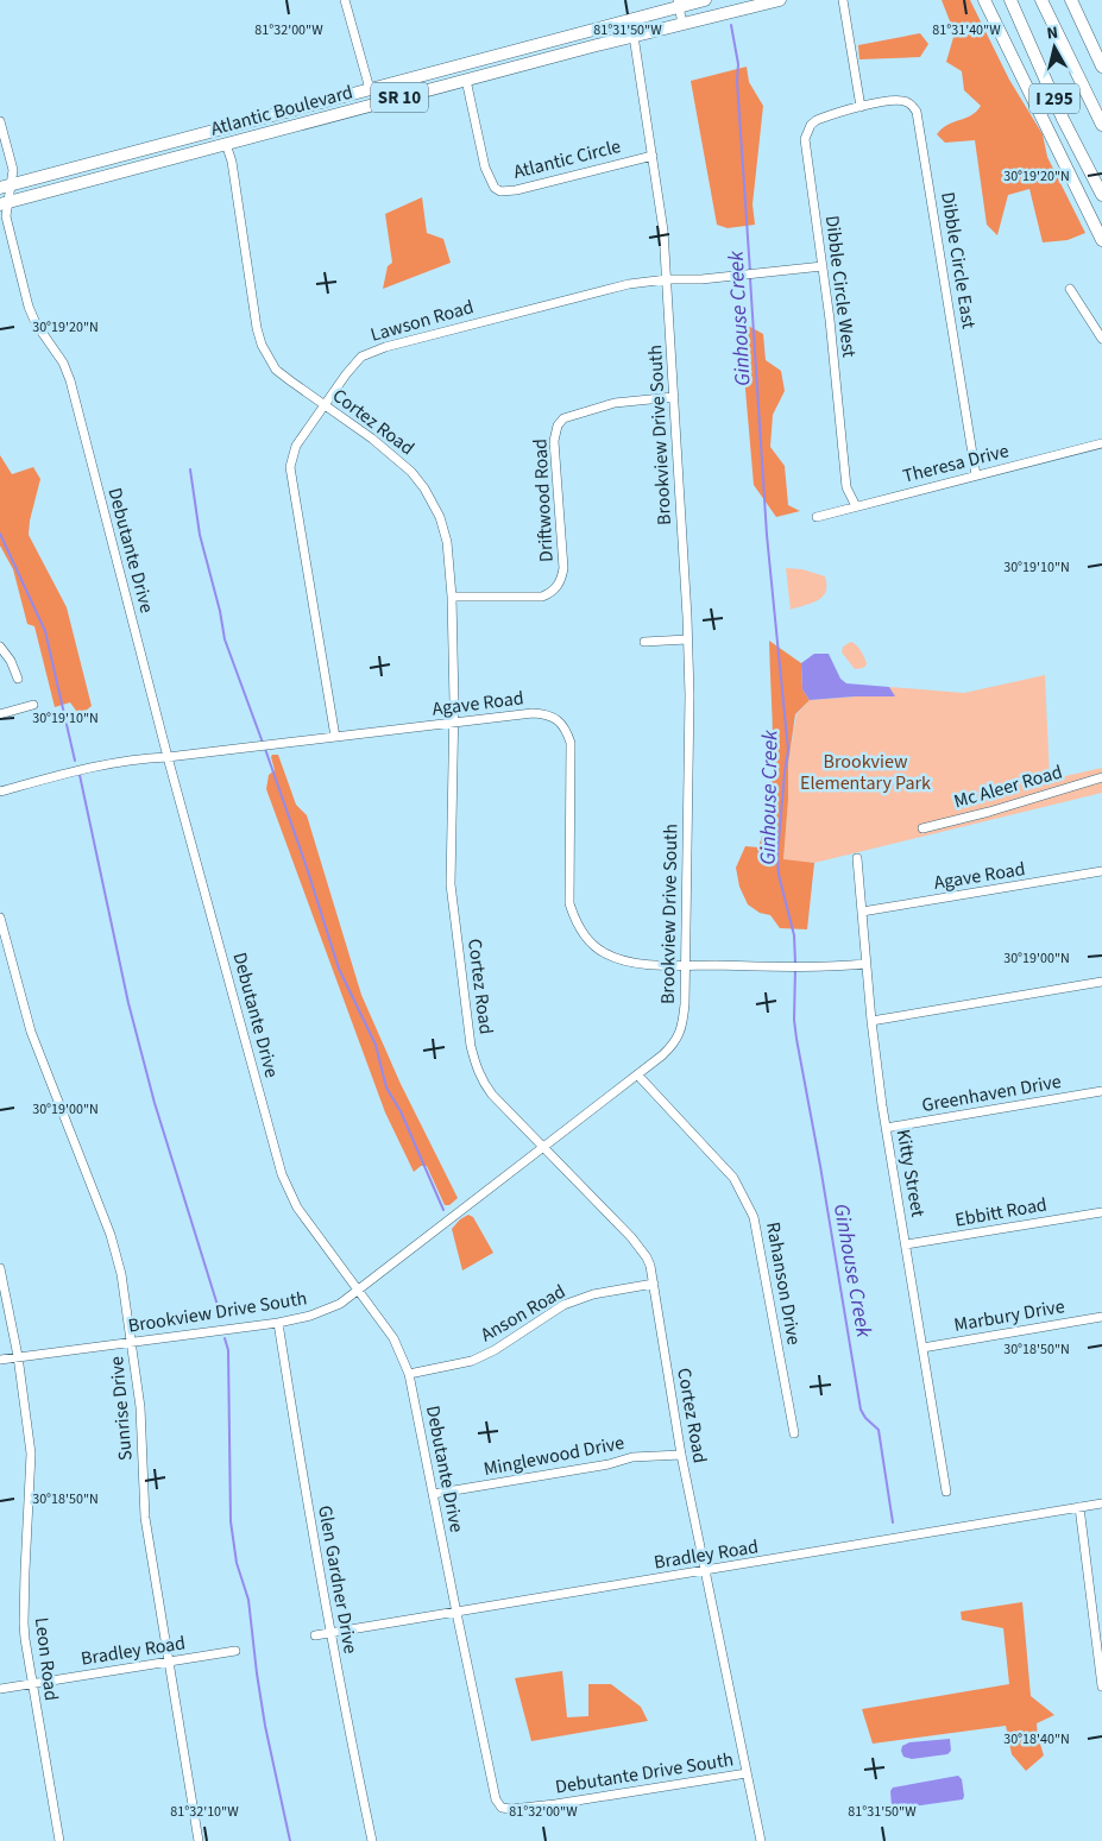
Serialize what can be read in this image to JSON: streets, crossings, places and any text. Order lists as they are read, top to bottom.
{
  "streets": {
    "highway": ["SR 10", "I 295", "Atlantic Boulevard"],
    "street": [
      "Atlantic Circle",
      "Dibble Circle East",
      "Dibble Circle West",
      "Lawson Road",
      "Cortez Road",
      "Brookview Drive South",
      "Theresa Drive",
      "Driftwood Road",
      "Debutante Drive",
      "Agave Road",
      "Mc Aleer Road",
      "Greenhaven Drive",
      "Kitty Street",
      "Ebbitt Road",
      "Rahanson Drive",
      "Anson Road",
      "Marbury Drive",
      "Sunrise Drive",
      "Minglewood Drive",
      "Bradley Road",
      "Glen Gardner Drive",
      "Leon Road",
      "Debutante Drive South"
    ]
  },
  "crossings": [
    ["Atlantic Boulevard", "Atlantic Circle"],
    ["Atlantic Boulevard", "Cortez Road"],
    ["Atlantic Boulevard", "Brookview Drive South"],
    ["Atlantic Boulevard", "Debutante Drive"],
    ["Atlantic Circle", "Brookview Drive South"],
    ["Dibble Circle East", "Dibble Circle West"],
    ["Dibble Circle East", "Theresa Drive"],
    ["Dibble Circle West", "Lawson Road"],
    ["Dibble Circle West", "Theresa Drive"],
    ["Lawson Road", "Cortez Road"],
    ["Lawson Road", "Brookview Drive South"],
    ["Lawson Road", "Agave Road"],
    ["Cortez Road", "Brookview Drive South"],
    ["Cortez Road", "Driftwood Road"],
    ["Cortez Road", "Agave Road"],
    ["Cortez Road", "Anson Road"],
    ["Cortez Road", "Minglewood Drive"],
    ["Cortez Road", "Bradley Road"],
    ["Cortez Road", "Debutante Drive South"],
    ["Brookview Drive South", "Driftwood Road"],
    ["Brookview Drive South", "Debutante Drive"],
    ["Brookview Drive South", "Agave Road"],
    ["Brookview Drive South", "Rahanson Drive"],
    ["Brookview Drive South", "Sunrise Drive"],
    ["Brookview Drive South", "Glen Gardner Drive"],
    ["Brookview Drive South", "Leon Road"],
    ["Debutante Drive", "Agave Road"],
    ["Debutante Drive", "Anson Road"],
    ["Debutante Drive", "Minglewood Drive"],
    ["Debutante Drive", "Bradley Road"],
    ["Debutante Drive", "Debutante Drive South"],
    ["Agave Road", "Kitty Street"],
    ["Greenhaven Drive", "Kitty Street"],
    ["Kitty Street", "Ebbitt Road"],
    ["Kitty Street", "Marbury Drive"],
    ["Sunrise Drive", "Bradley Road"],
    ["Bradley Road", "Glen Gardner Drive"],
    ["Bradley Road", "Leon Road"]
  ],
  "water": ["Ginhouse Creek"],
  "parks": ["Brookview Elementary Park"],
  "north": "top",
  "coordinates": [
    "81°32'00\"W",
    "81°31'50\"W",
    "81°31'40\"W",
    "30°19'20\"N",
    "30°19'10\"N",
    "30°19'00\"N",
    "30°18'50\"N",
    "30°18'40\"N",
    "81°32'10\"W"
  ]
}
